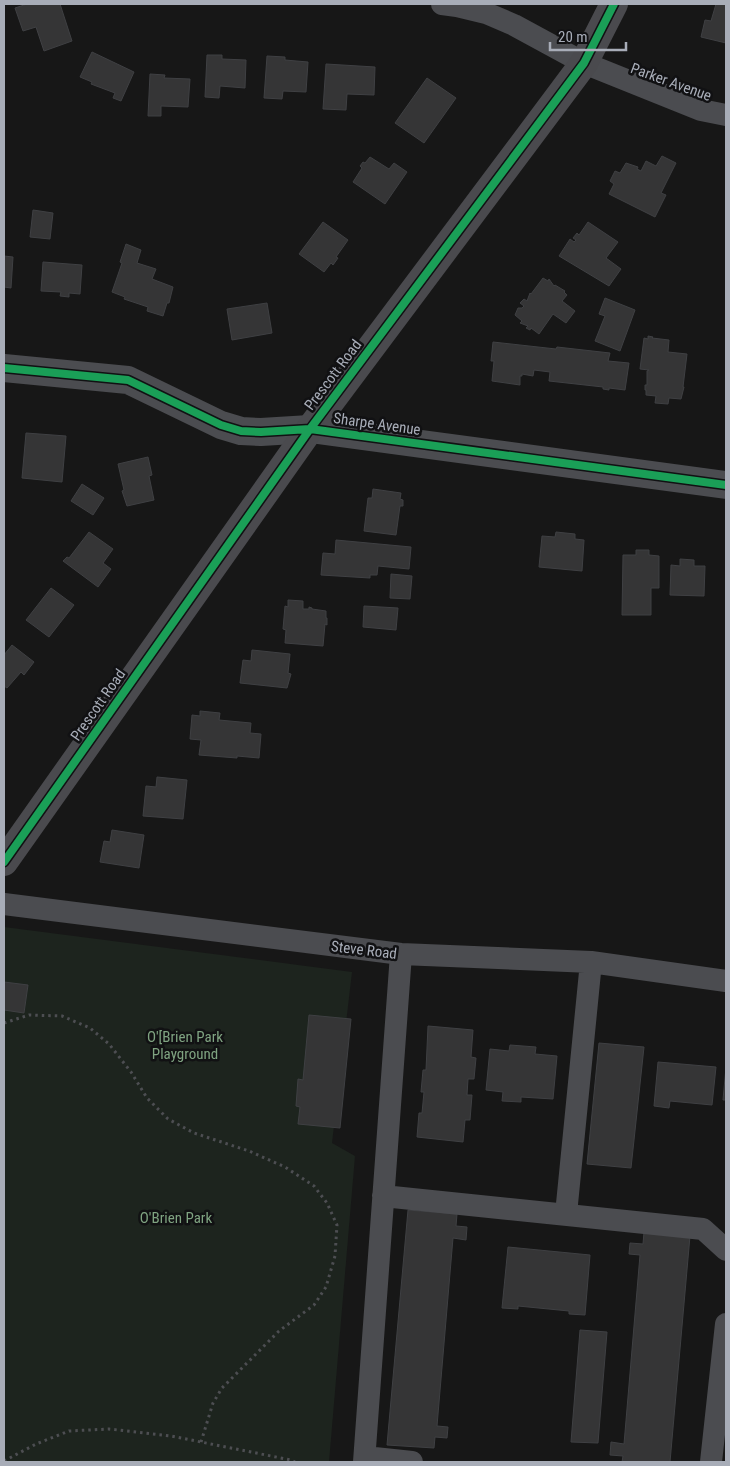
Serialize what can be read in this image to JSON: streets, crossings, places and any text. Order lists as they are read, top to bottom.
{
  "streets": {
    "main road": ["Prescott Road"],
    "street": ["Parker Avenue", "Sharpe Avenue", "Steve Road"]
  },
  "crossings": [
    ["Parker Avenue", "Prescott Road"],
    ["Prescott Road", "Sharpe Avenue"]
  ],
  "parks": ["O'[Brien Park Playground", "O'Brien Park"],
  "scale_bar": "20 m"
}
